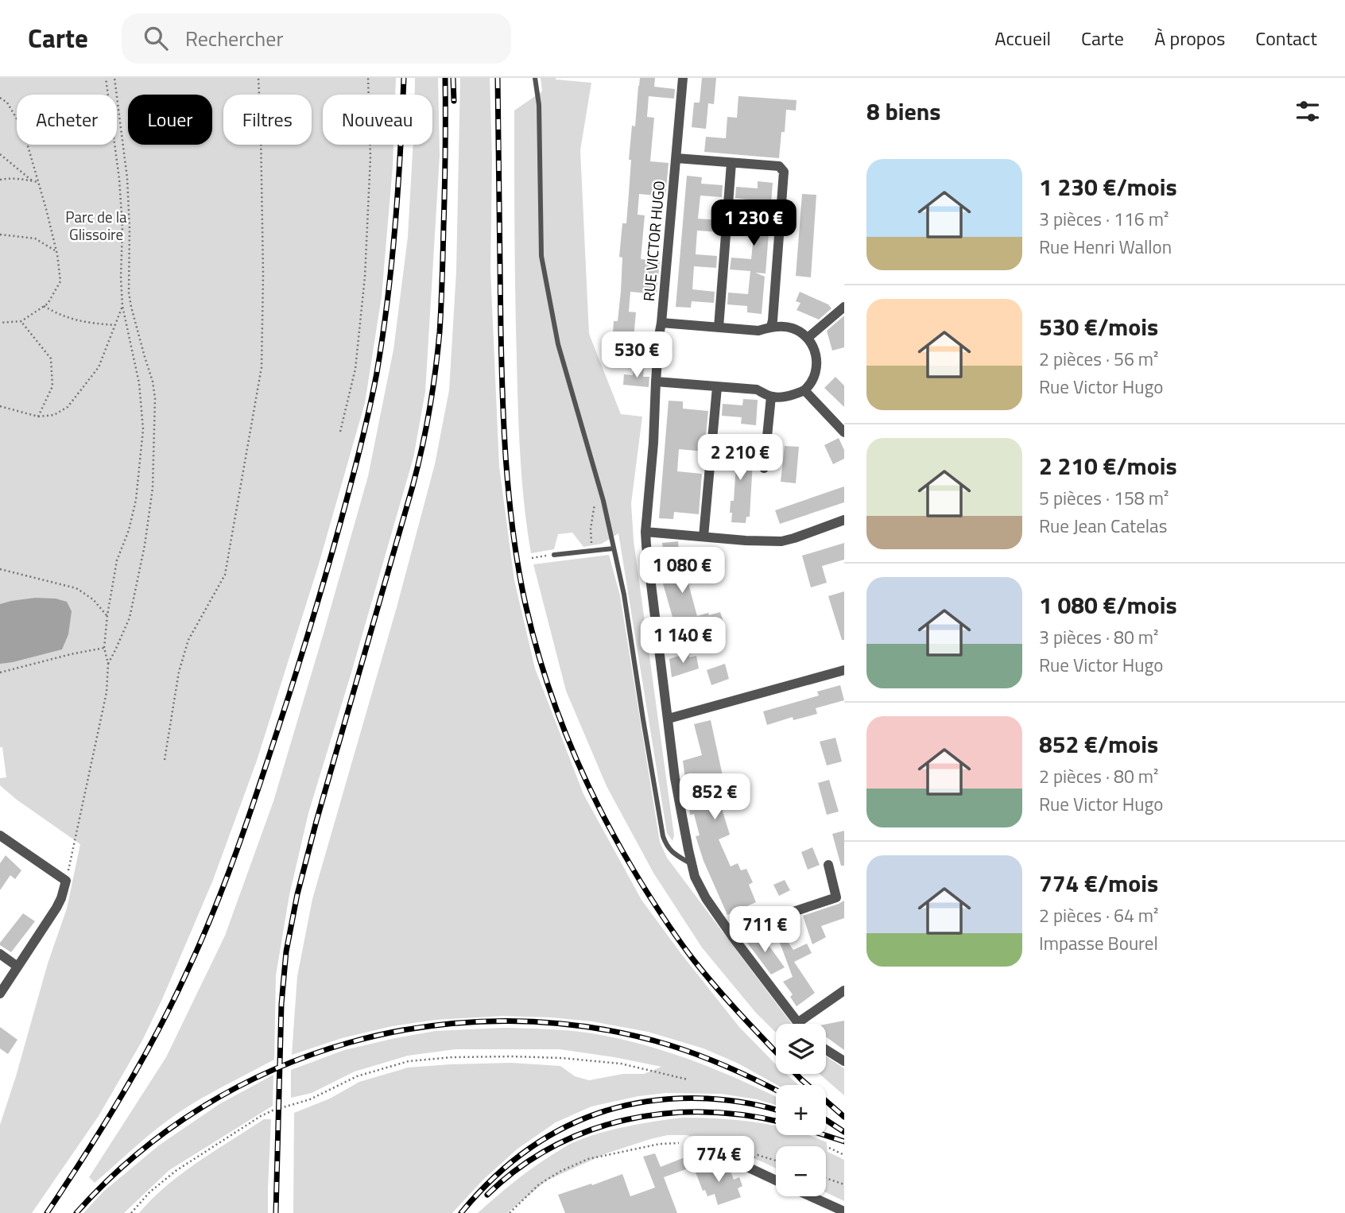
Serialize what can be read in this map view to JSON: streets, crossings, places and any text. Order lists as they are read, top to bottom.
{
  "streets": {
    "street": ["RUE VICTOR HUGO"]
  },
  "parks": ["Parc de la Glissoire"],
  "page": {
    "header": "Carte",
    "search": "Rechercher",
    "nav": [
      "Accueil",
      "Carte",
      "À propos",
      "Contact"
    ],
    "heading": "8 biens",
    "chip": [
      "Acheter",
      "Louer",
      "Filtres",
      "Nouveau"
    ],
    "list": [
      {
        "name": "1 230 €/mois",
        "note": "3 pièces · 116 m² · Rue Henri Wallon"
      },
      {
        "name": "530 €/mois",
        "note": "2 pièces · 56 m² · Rue Victor Hugo"
      },
      {
        "name": "2 210 €/mois",
        "note": "5 pièces · 158 m² · Rue Jean Catelas"
      },
      {
        "name": "1 080 €/mois",
        "note": "3 pièces · 80 m² · Rue Victor Hugo"
      },
      {
        "name": "852 €/mois",
        "note": "2 pièces · 80 m² · Rue Victor Hugo"
      },
      {
        "name": "774 €/mois",
        "note": "2 pièces · 64 m² · Impasse Bourel"
      }
    ],
    "price": [
      "1 230 €",
      "530 €",
      "2 210 €",
      "1 080 €",
      "1 140 €",
      "852 €",
      "711 €",
      "774 €"
    ],
    "map_buttons": ["+", "−"]
  }
}
